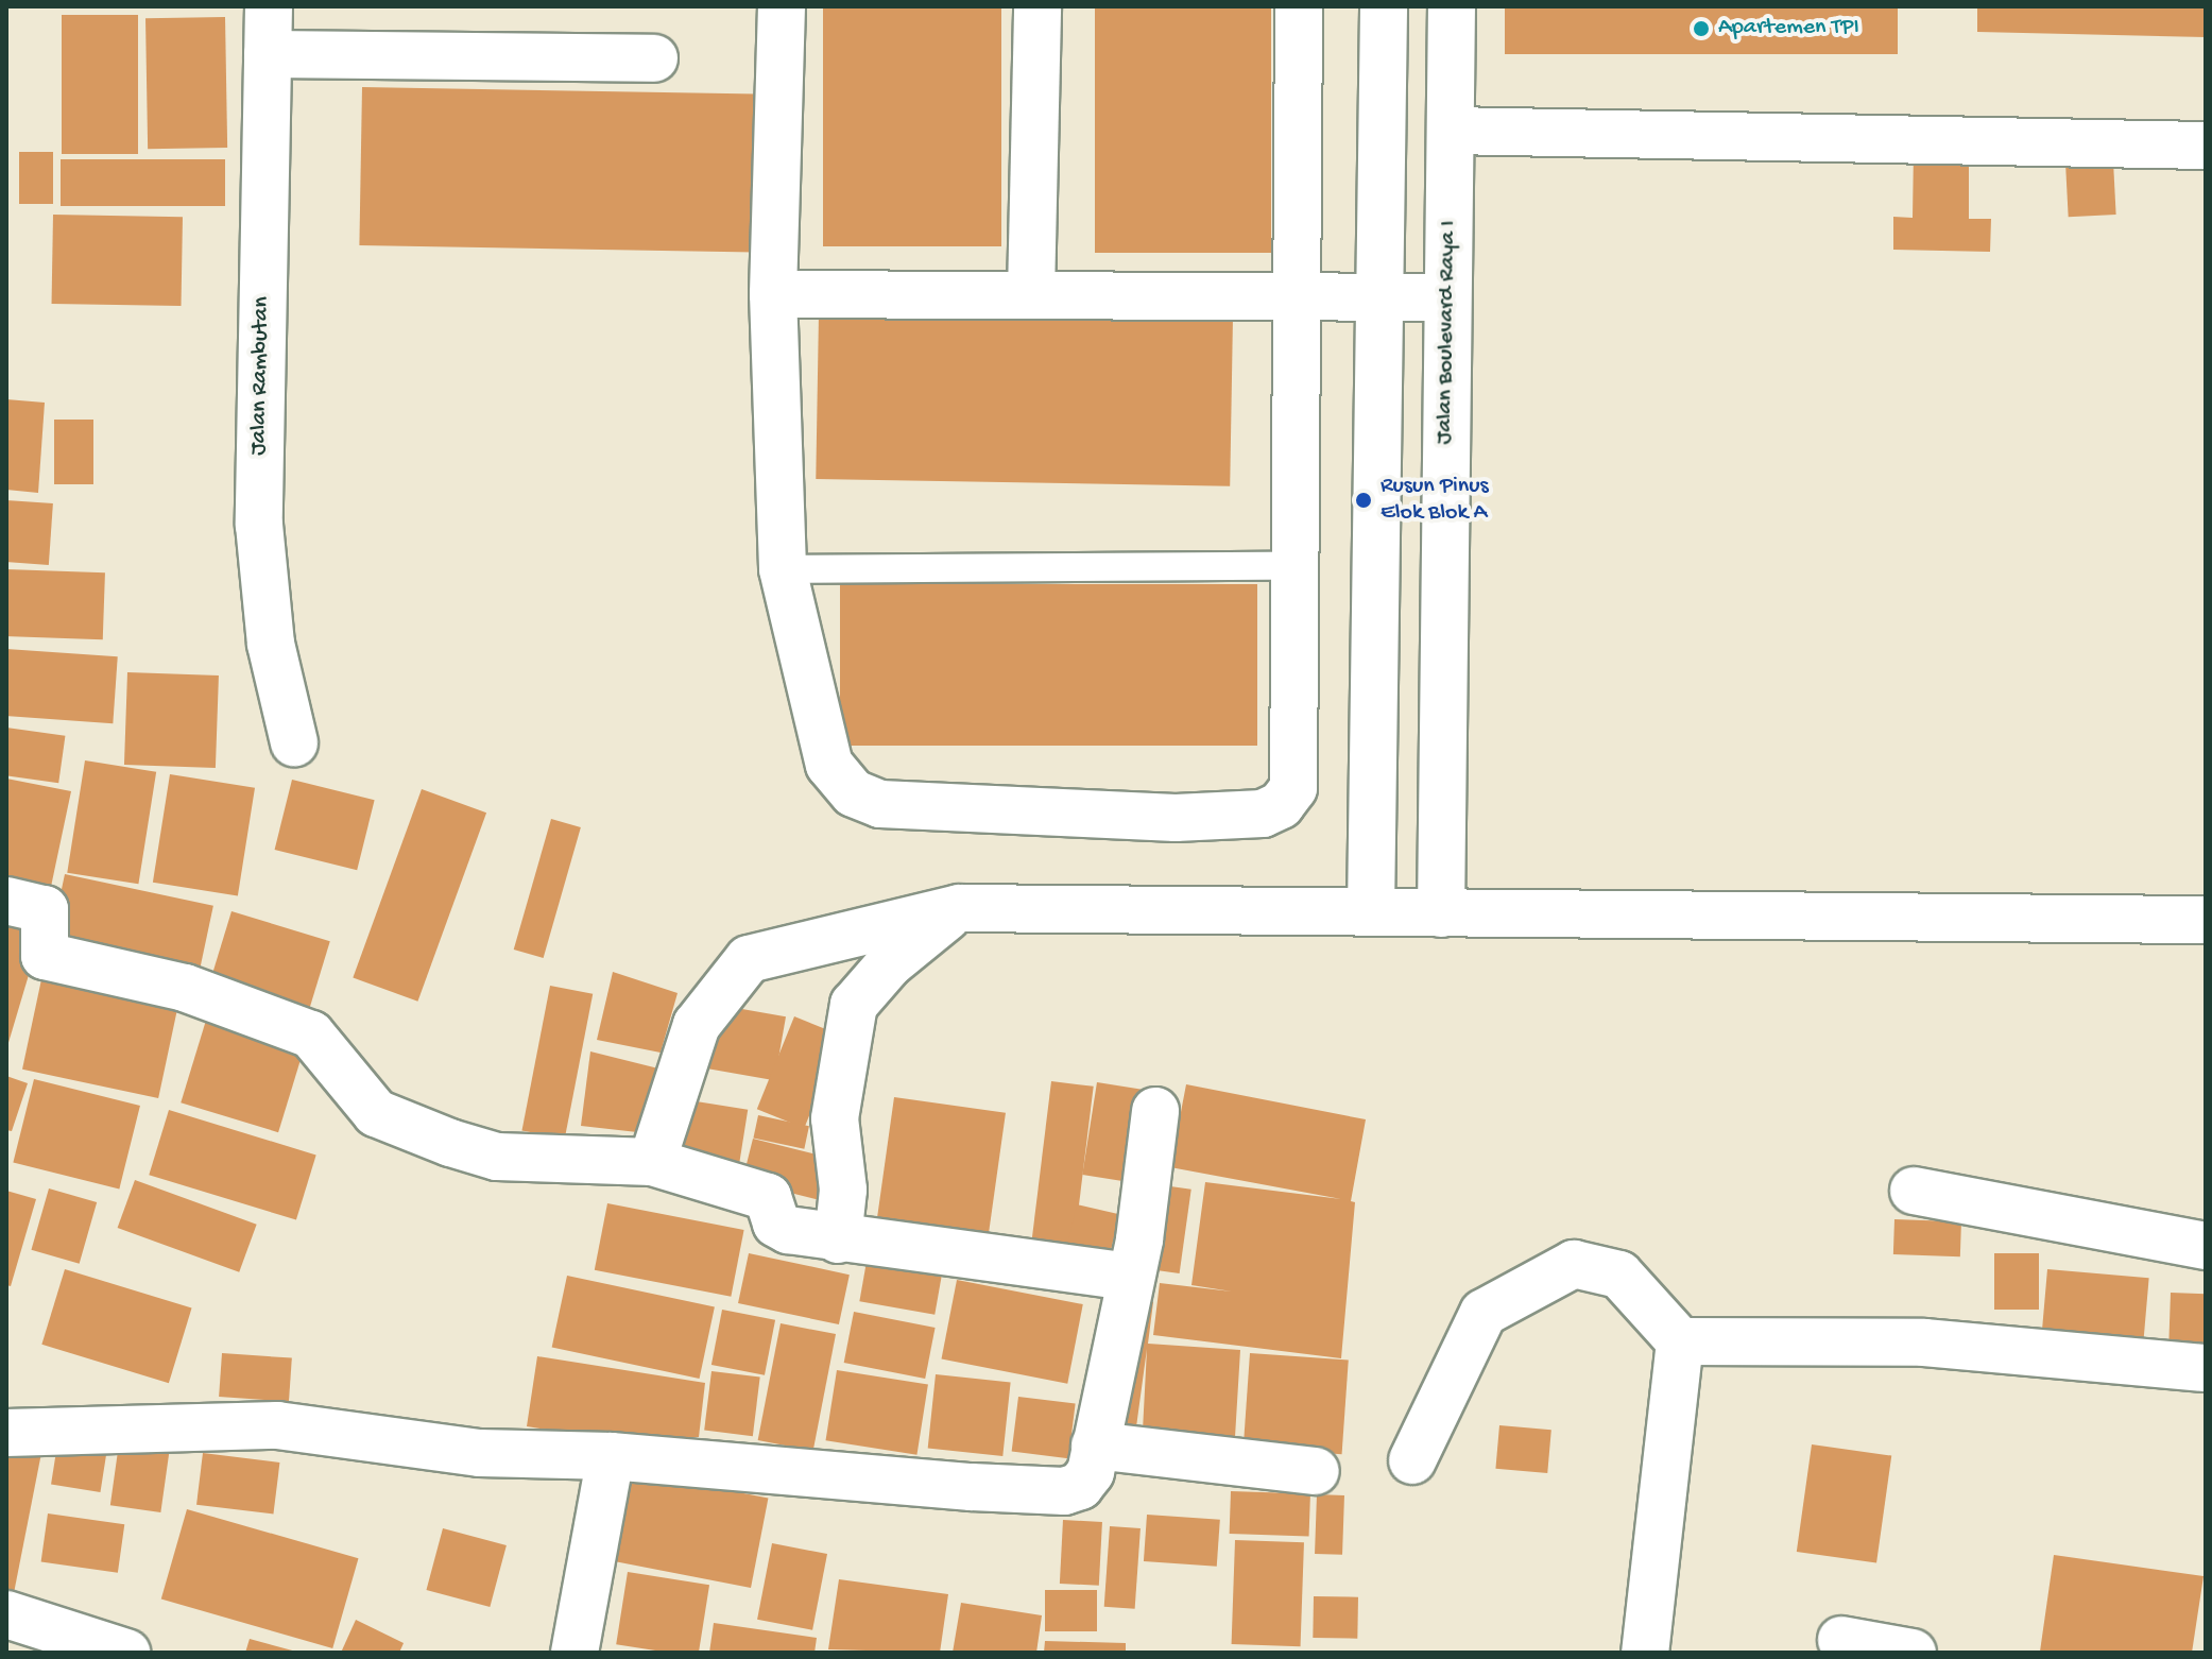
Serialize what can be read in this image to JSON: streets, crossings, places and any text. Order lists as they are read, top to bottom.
{
  "streets": {
    "street": ["Jalan Boulevard Raya I", "Jalan Rambutan"]
  },
  "places": ["Apartemen TPI", "Rusun Pinus Elok Blok A"]
}
